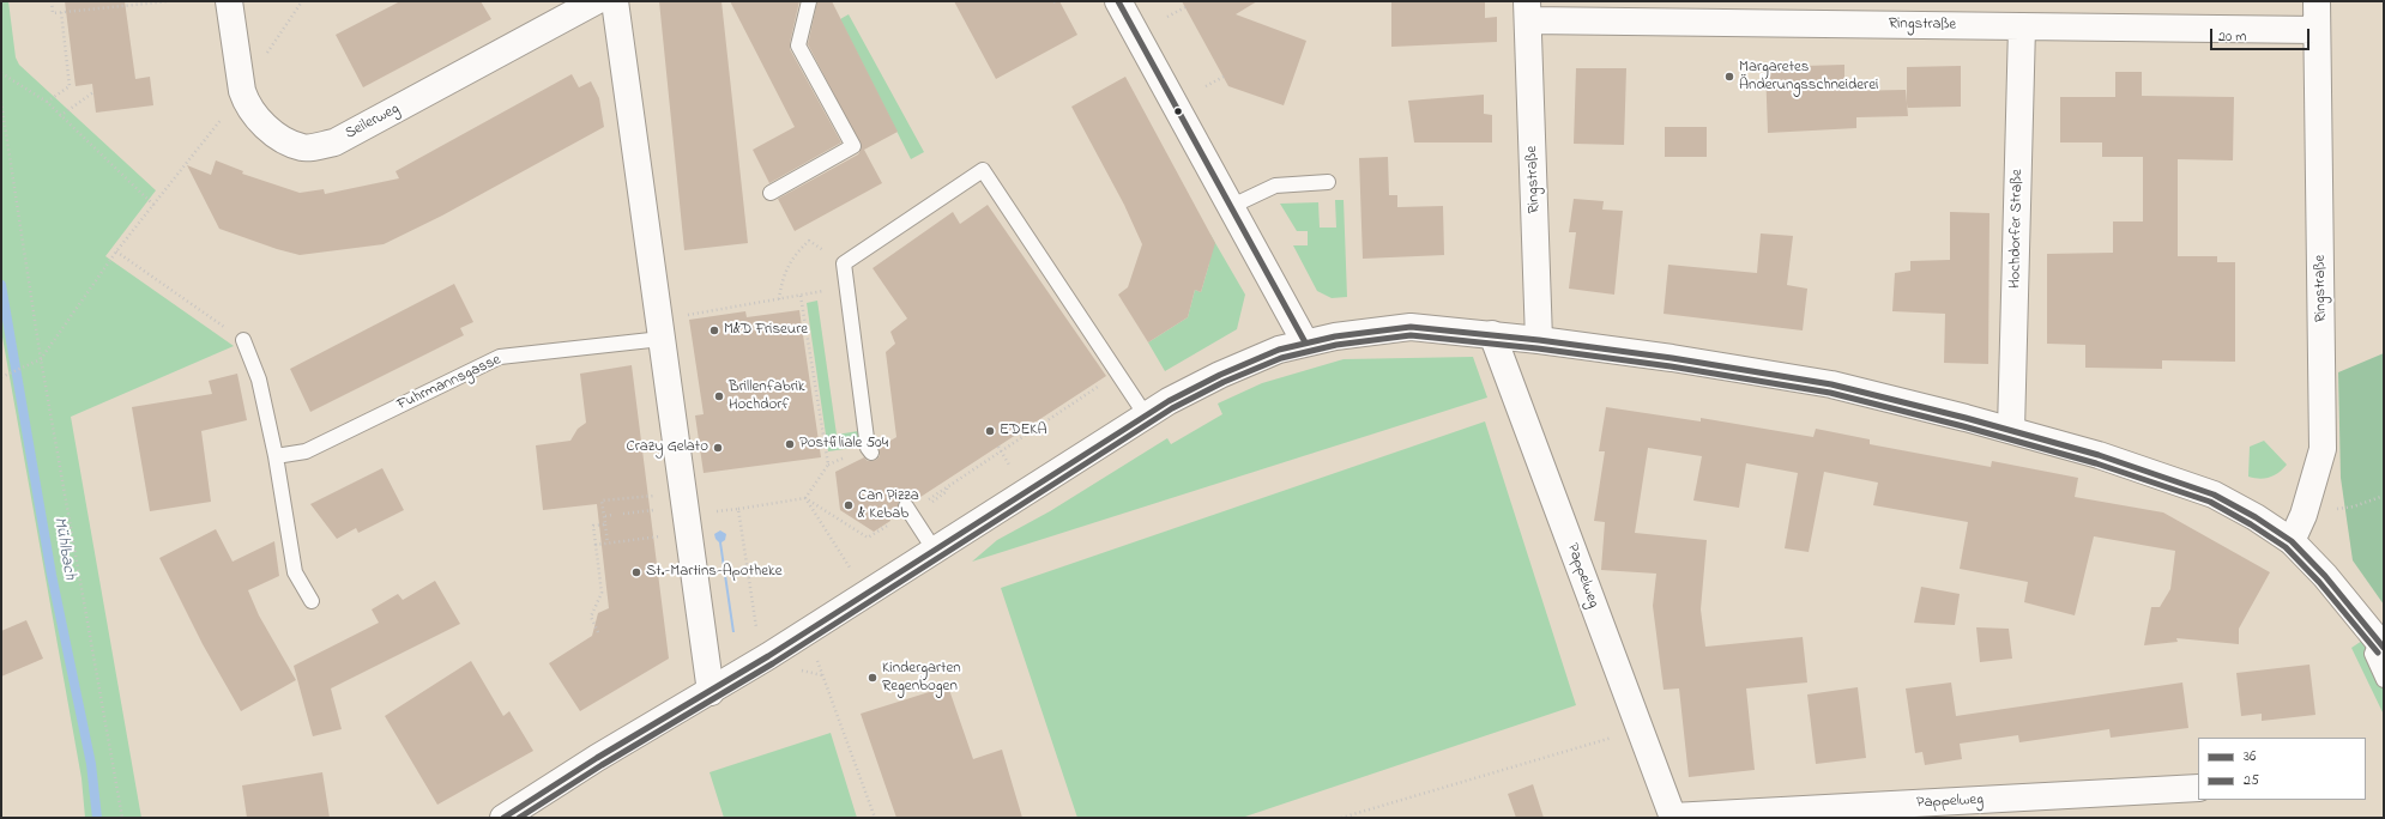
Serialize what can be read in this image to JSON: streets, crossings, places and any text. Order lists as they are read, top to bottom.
{
  "streets": {
    "street": [
      "Ringstraße",
      "Seilerweg",
      "Hochdorfer Straße",
      "Pappelweg"
    ],
    "lane": ["Fuhrmannsgasse"]
  },
  "crossings": [
    ["Ringstraße", "Hochdorfer Straße"]
  ],
  "water": ["Mühlbach"],
  "places": [
    "Margaretes Änderungsschneiderei",
    "M&D Friseure",
    "Brillenfabrik Hochdorf",
    "EDEKA",
    "Postfiliale 504",
    "Crazy Gelato",
    "Can Pizza & Kebab",
    "St.-Martins-Apotheke",
    "Kindergarten Regenbogen"
  ],
  "lines": ["transit line 36", "transit line 25"],
  "legend": ["36", "25"],
  "scale_bar": "20 m"
}
